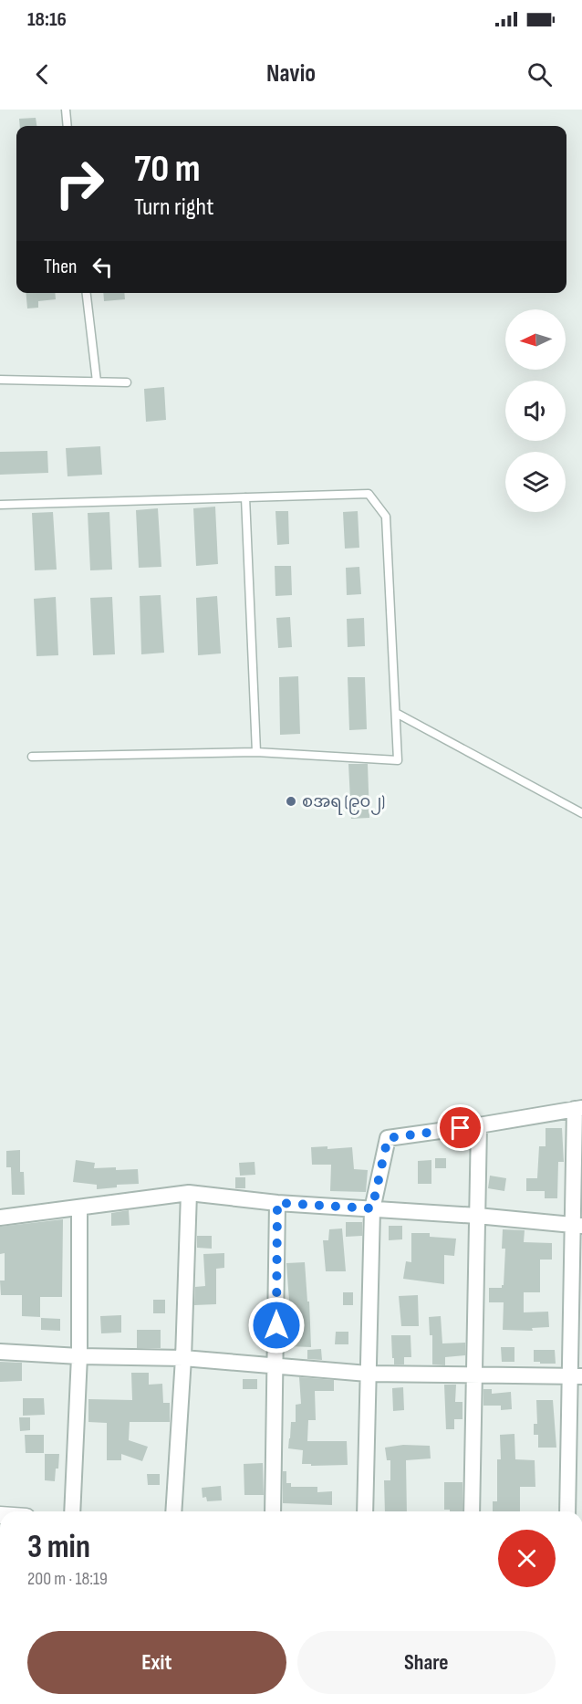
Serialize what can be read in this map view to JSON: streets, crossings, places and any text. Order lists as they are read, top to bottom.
{
  "places": ["စအရ (၉၀၂)"],
  "north": "left",
  "page": {
    "status": "18:16",
    "header": "Navio",
    "turn": ["70 m", "Turn right"],
    "then": "Then",
    "heading": ["3 min", "200 m · 18:19"],
    "buttons": ["Exit", "Share"]
  }
}
